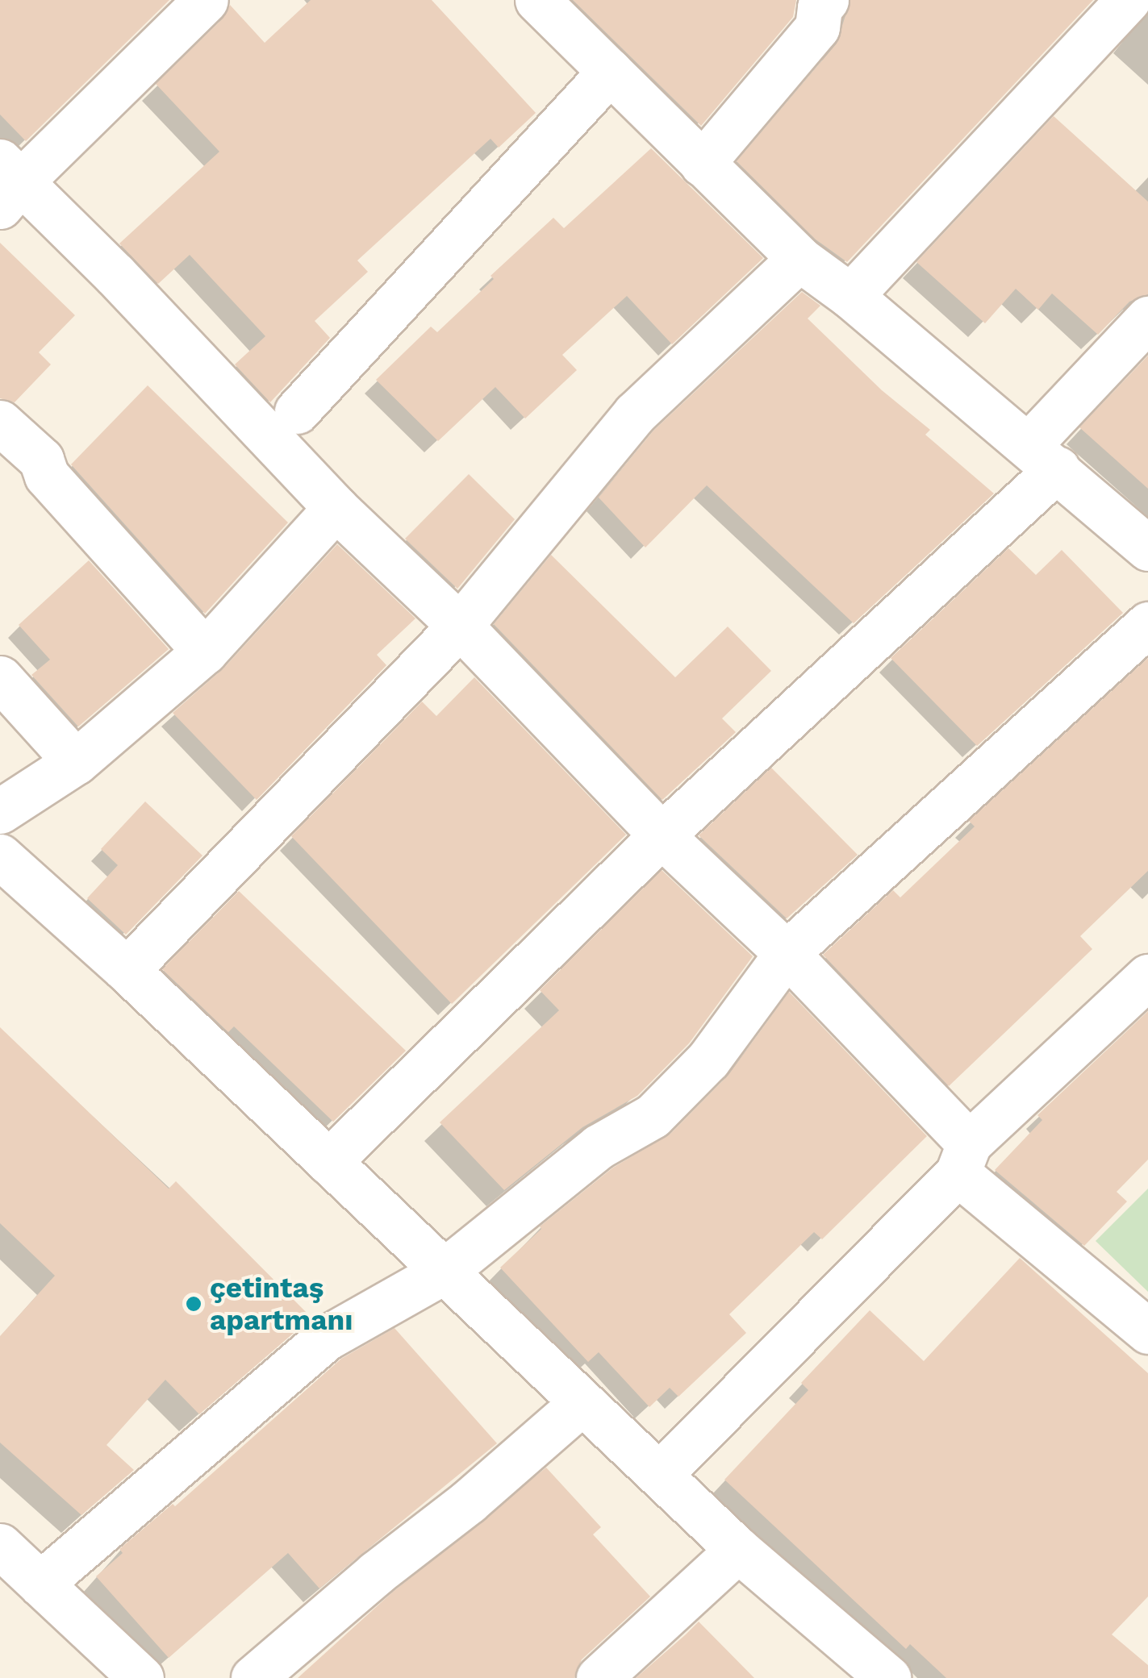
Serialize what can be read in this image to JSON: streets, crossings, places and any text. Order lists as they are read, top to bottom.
{
  "places": ["çetintaş apartmanı"]
}
